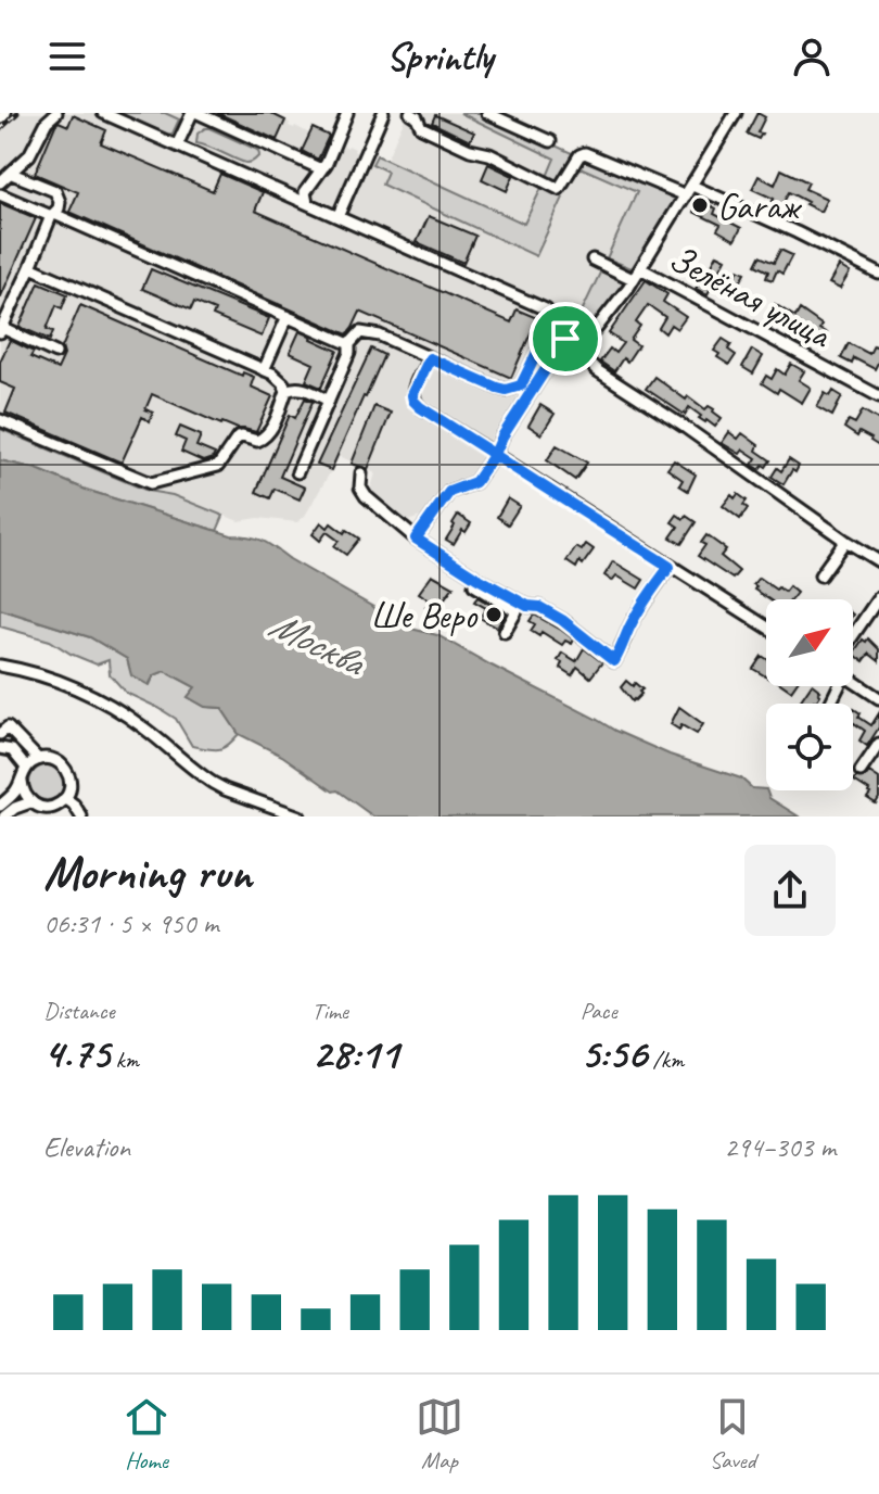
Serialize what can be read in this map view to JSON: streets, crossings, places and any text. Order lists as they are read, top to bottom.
{
  "streets": {
    "street": ["Зелёная улица"]
  },
  "water": ["Москва"],
  "places": ["Garaж", "Ше Веро"],
  "north": "top right",
  "page": {
    "header": "Sprintly",
    "heading": ["Morning run", "06:31 · 5 × 950 m"],
    "stats": [
      ["Distance", "4.75 km"],
      ["Time", "28:11"],
      ["Pace", "5:56 /km"]
    ],
    "chart": ["Elevation", "294–303 m"],
    "tabs": ["Home", "Map", "Saved"]
  }
}
